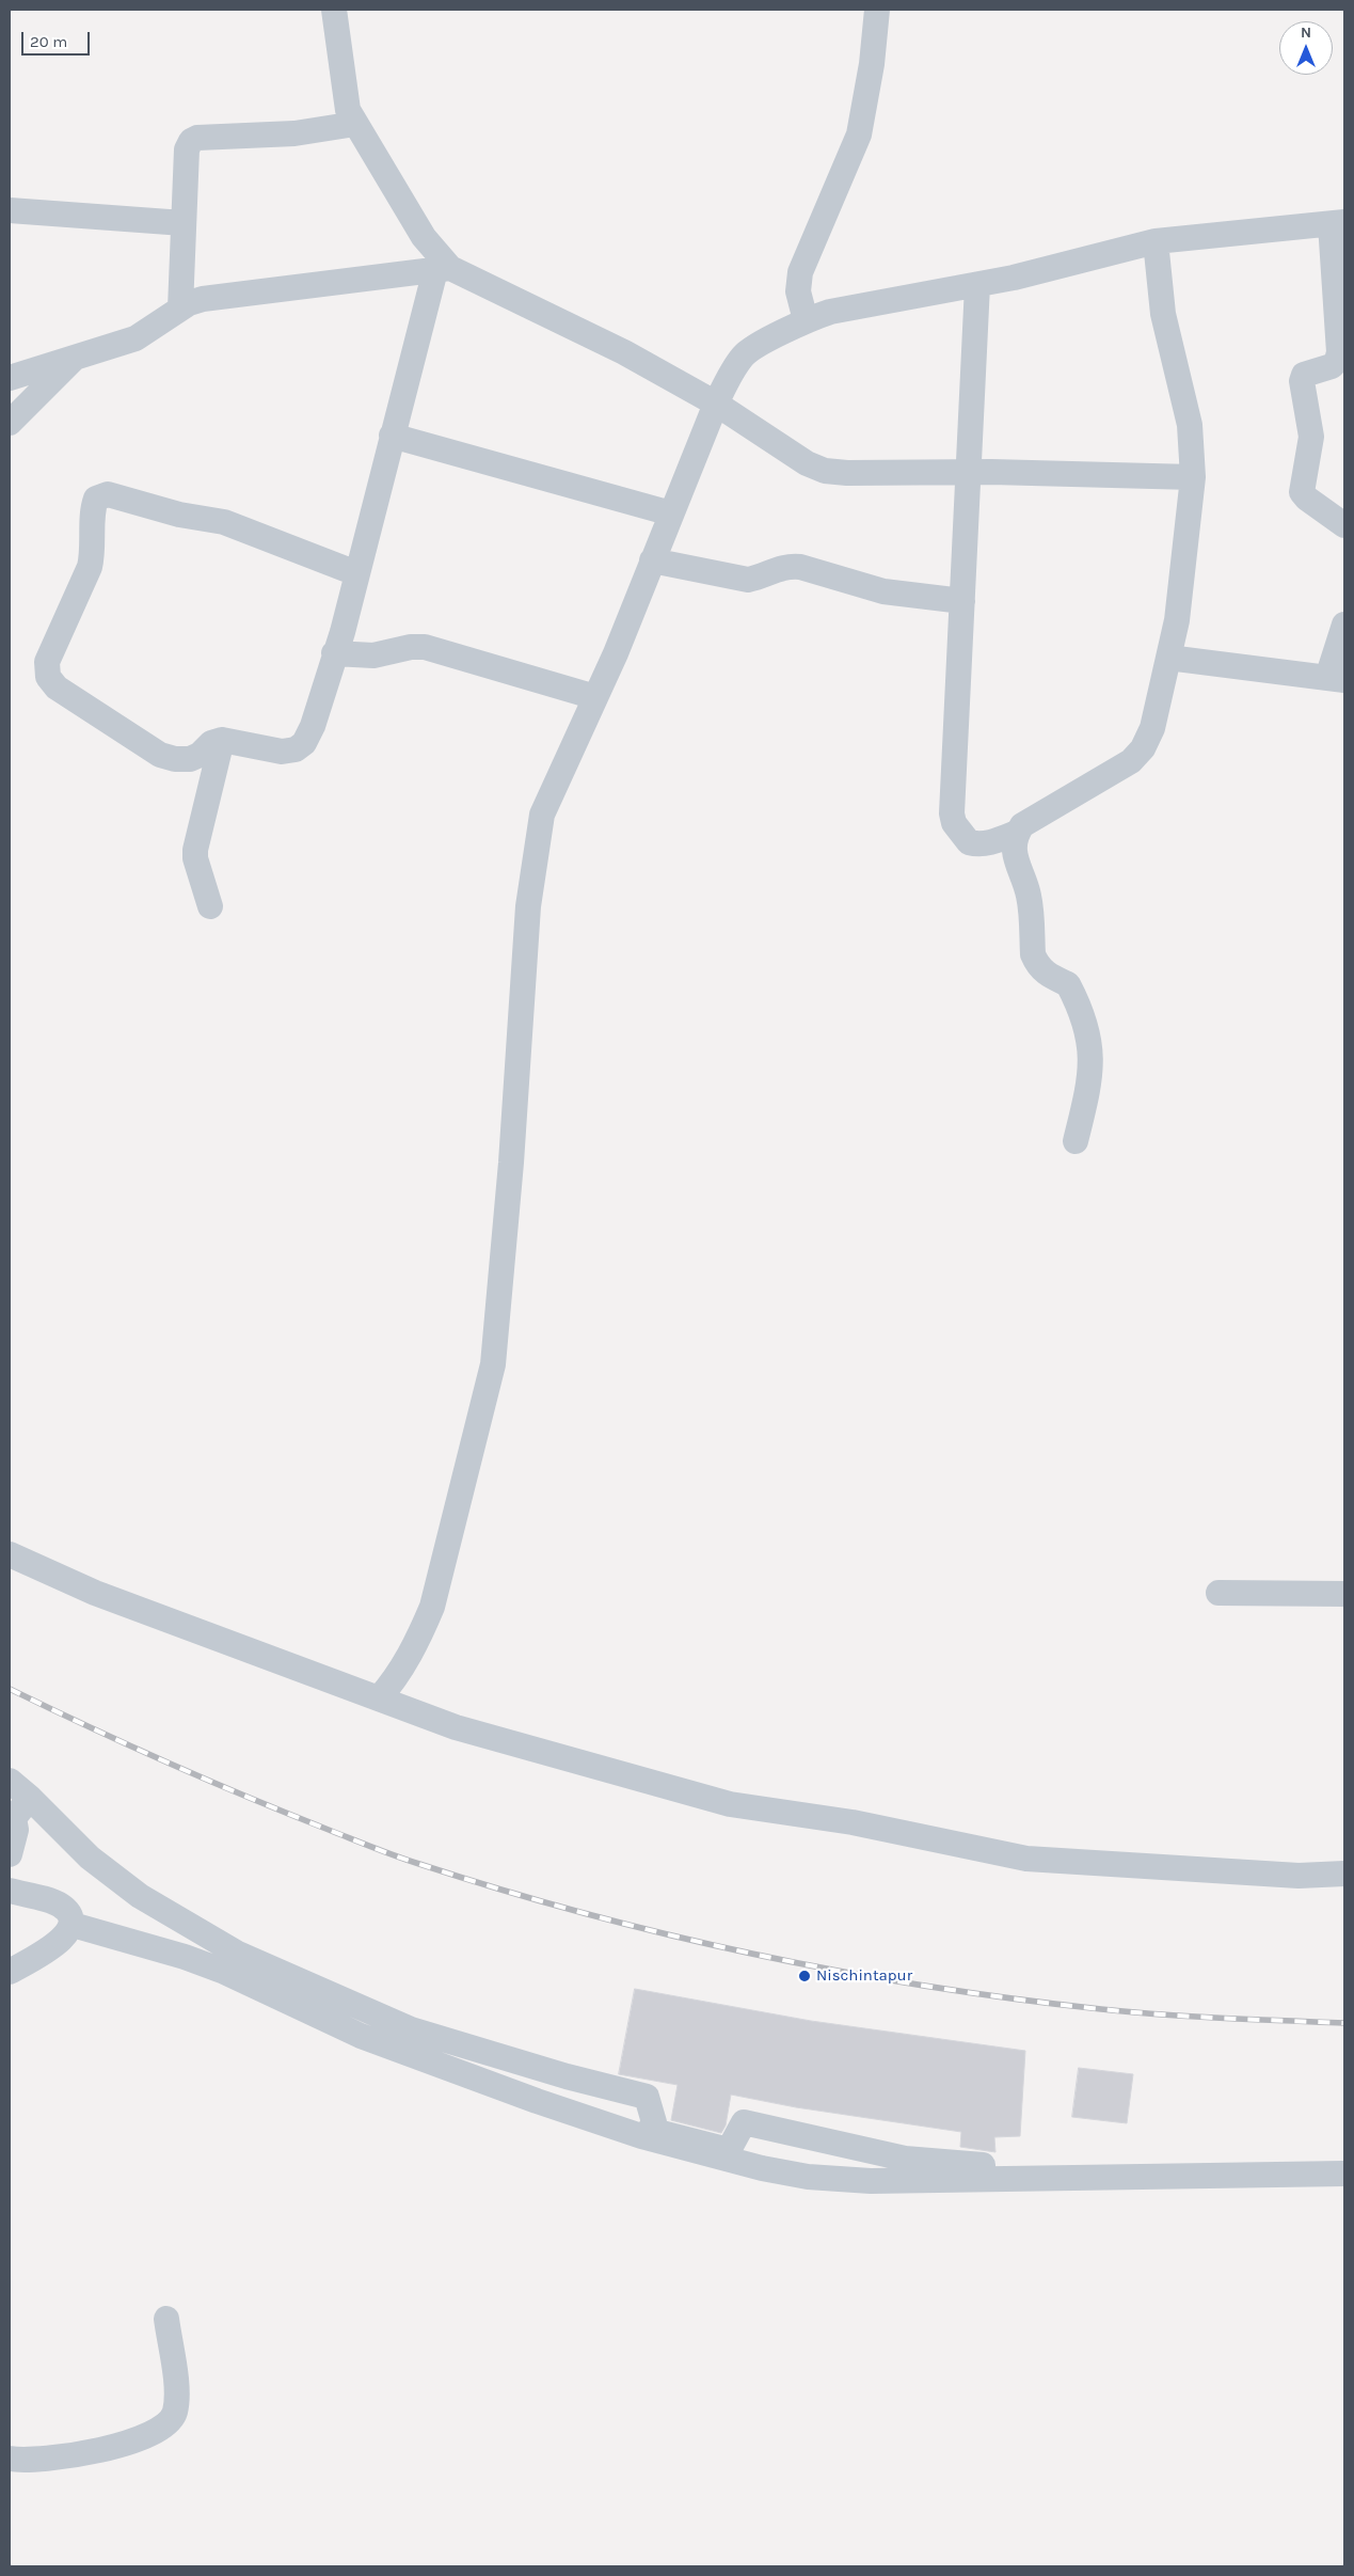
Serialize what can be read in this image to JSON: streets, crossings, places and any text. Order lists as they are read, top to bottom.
{
  "places": ["Nischintapur"],
  "scale_bar": "20 m",
  "north": "top"
}
